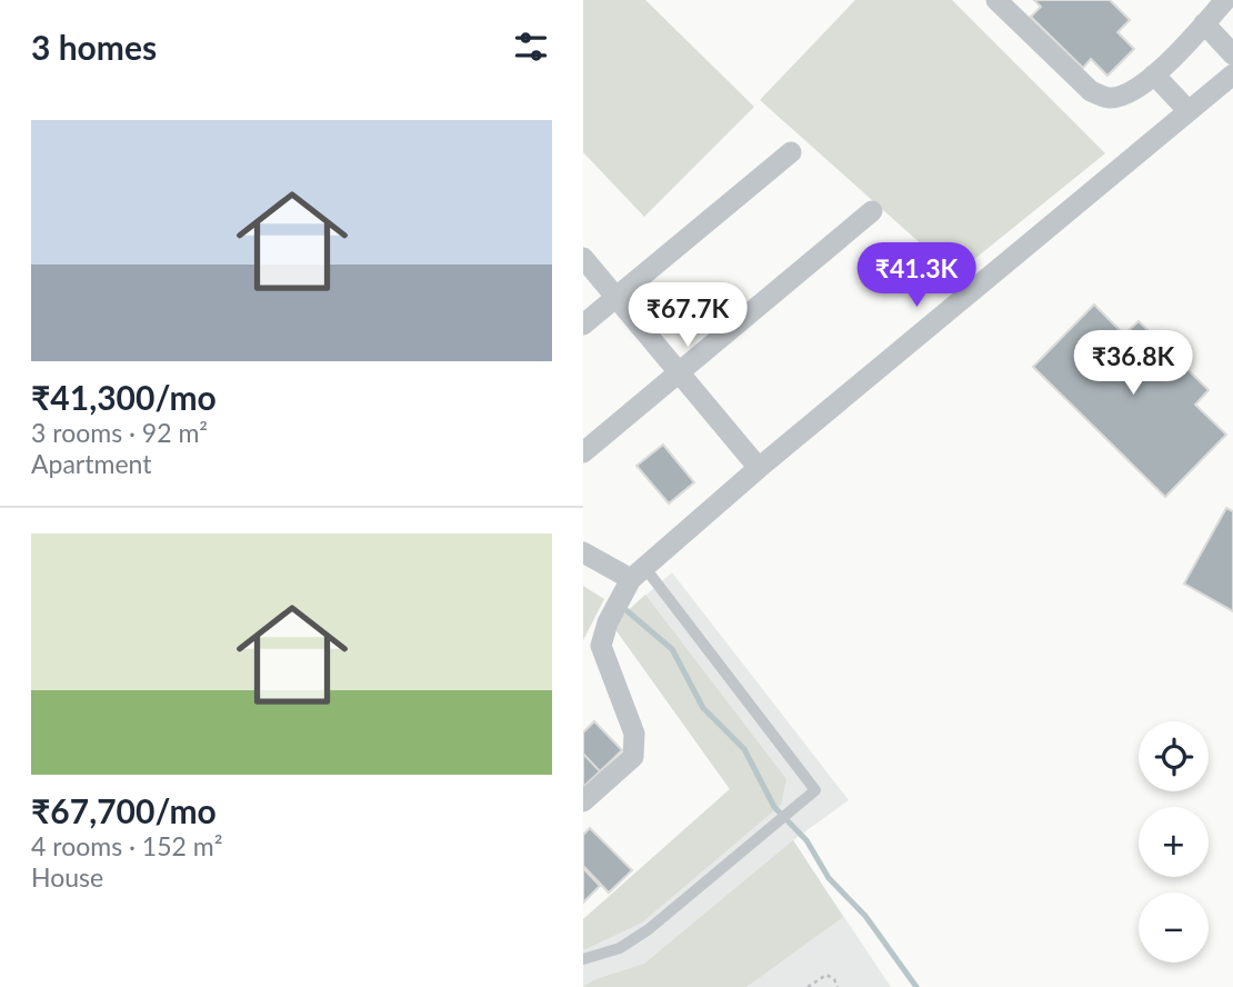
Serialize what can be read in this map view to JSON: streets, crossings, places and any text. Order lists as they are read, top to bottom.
{
  "page": {
    "heading": "3 homes",
    "list": [
      {
        "name": "₹41,300/mo",
        "note": "3 rooms · 92 m² · Apartment"
      },
      {
        "name": "₹67,700/mo",
        "note": "4 rooms · 152 m² · House"
      }
    ],
    "price": ["₹41.3K", "₹67.7K", "₹36.8K"],
    "map_buttons": ["+", "−"]
  }
}
